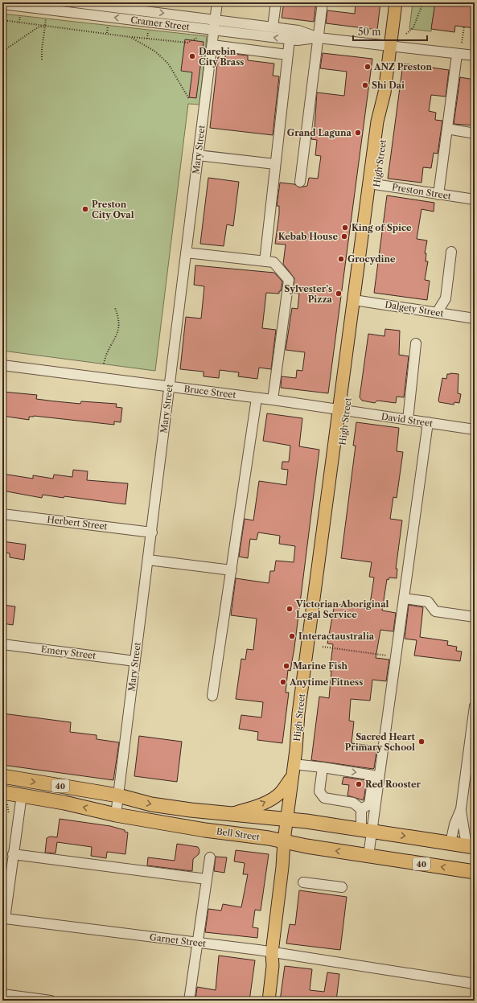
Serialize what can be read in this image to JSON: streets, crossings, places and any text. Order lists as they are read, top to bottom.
{
  "streets": {
    "highway": ["40", "Bell Street"],
    "main road": ["High Street"],
    "street": [
      "Cramer Street",
      "Mary Street",
      "Preston Street",
      "Dalgety Street",
      "Bruce Street",
      "David Street",
      "Herbert Street",
      "Emery Street",
      "Garnet Street"
    ]
  },
  "crossings": [
    ["Cramer Street", "Mary Street"],
    ["Cramer Street", "High Street"],
    ["Mary Street", "Bruce Street"],
    ["Mary Street", "Herbert Street"],
    ["Mary Street", "Emery Street"],
    ["Mary Street", "40"],
    ["Mary Street", "Bell Street"],
    ["High Street", "Preston Street"],
    ["High Street", "Dalgety Street"],
    ["High Street", "Bruce Street"],
    ["High Street", "David Street"],
    ["High Street", "40"],
    ["High Street", "Bell Street"],
    ["High Street", "Garnet Street"],
    ["Bruce Street", "David Street"],
    ["Bell Street", "Garnet Street"]
  ],
  "places": [
    "Darebin City Brass",
    "ANZ Preston",
    "Shi Dai",
    "Grand Laguna",
    "Preston City Oval",
    "King of Spice",
    "Kebab House",
    "Grocydine",
    "Sylvester’s Pizza",
    "Victorian Aboriginal Legal Service",
    "Interactaustralia",
    "Marine Fish",
    "Anytime Fitness",
    "Sacred Heart Primary School",
    "Red Rooster"
  ],
  "scale_bar": "50 m"
}
